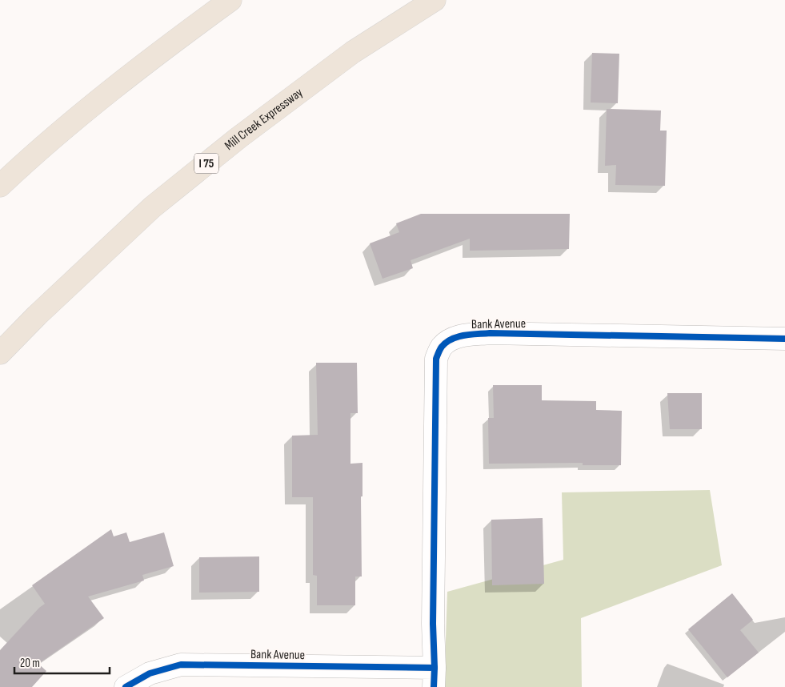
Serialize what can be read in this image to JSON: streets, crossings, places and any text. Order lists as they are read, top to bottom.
{
  "streets": {
    "highway": ["Mill Creek Expressway", "I 75"],
    "street": ["Bank Avenue"]
  },
  "scale_bar": "20 m"
}
